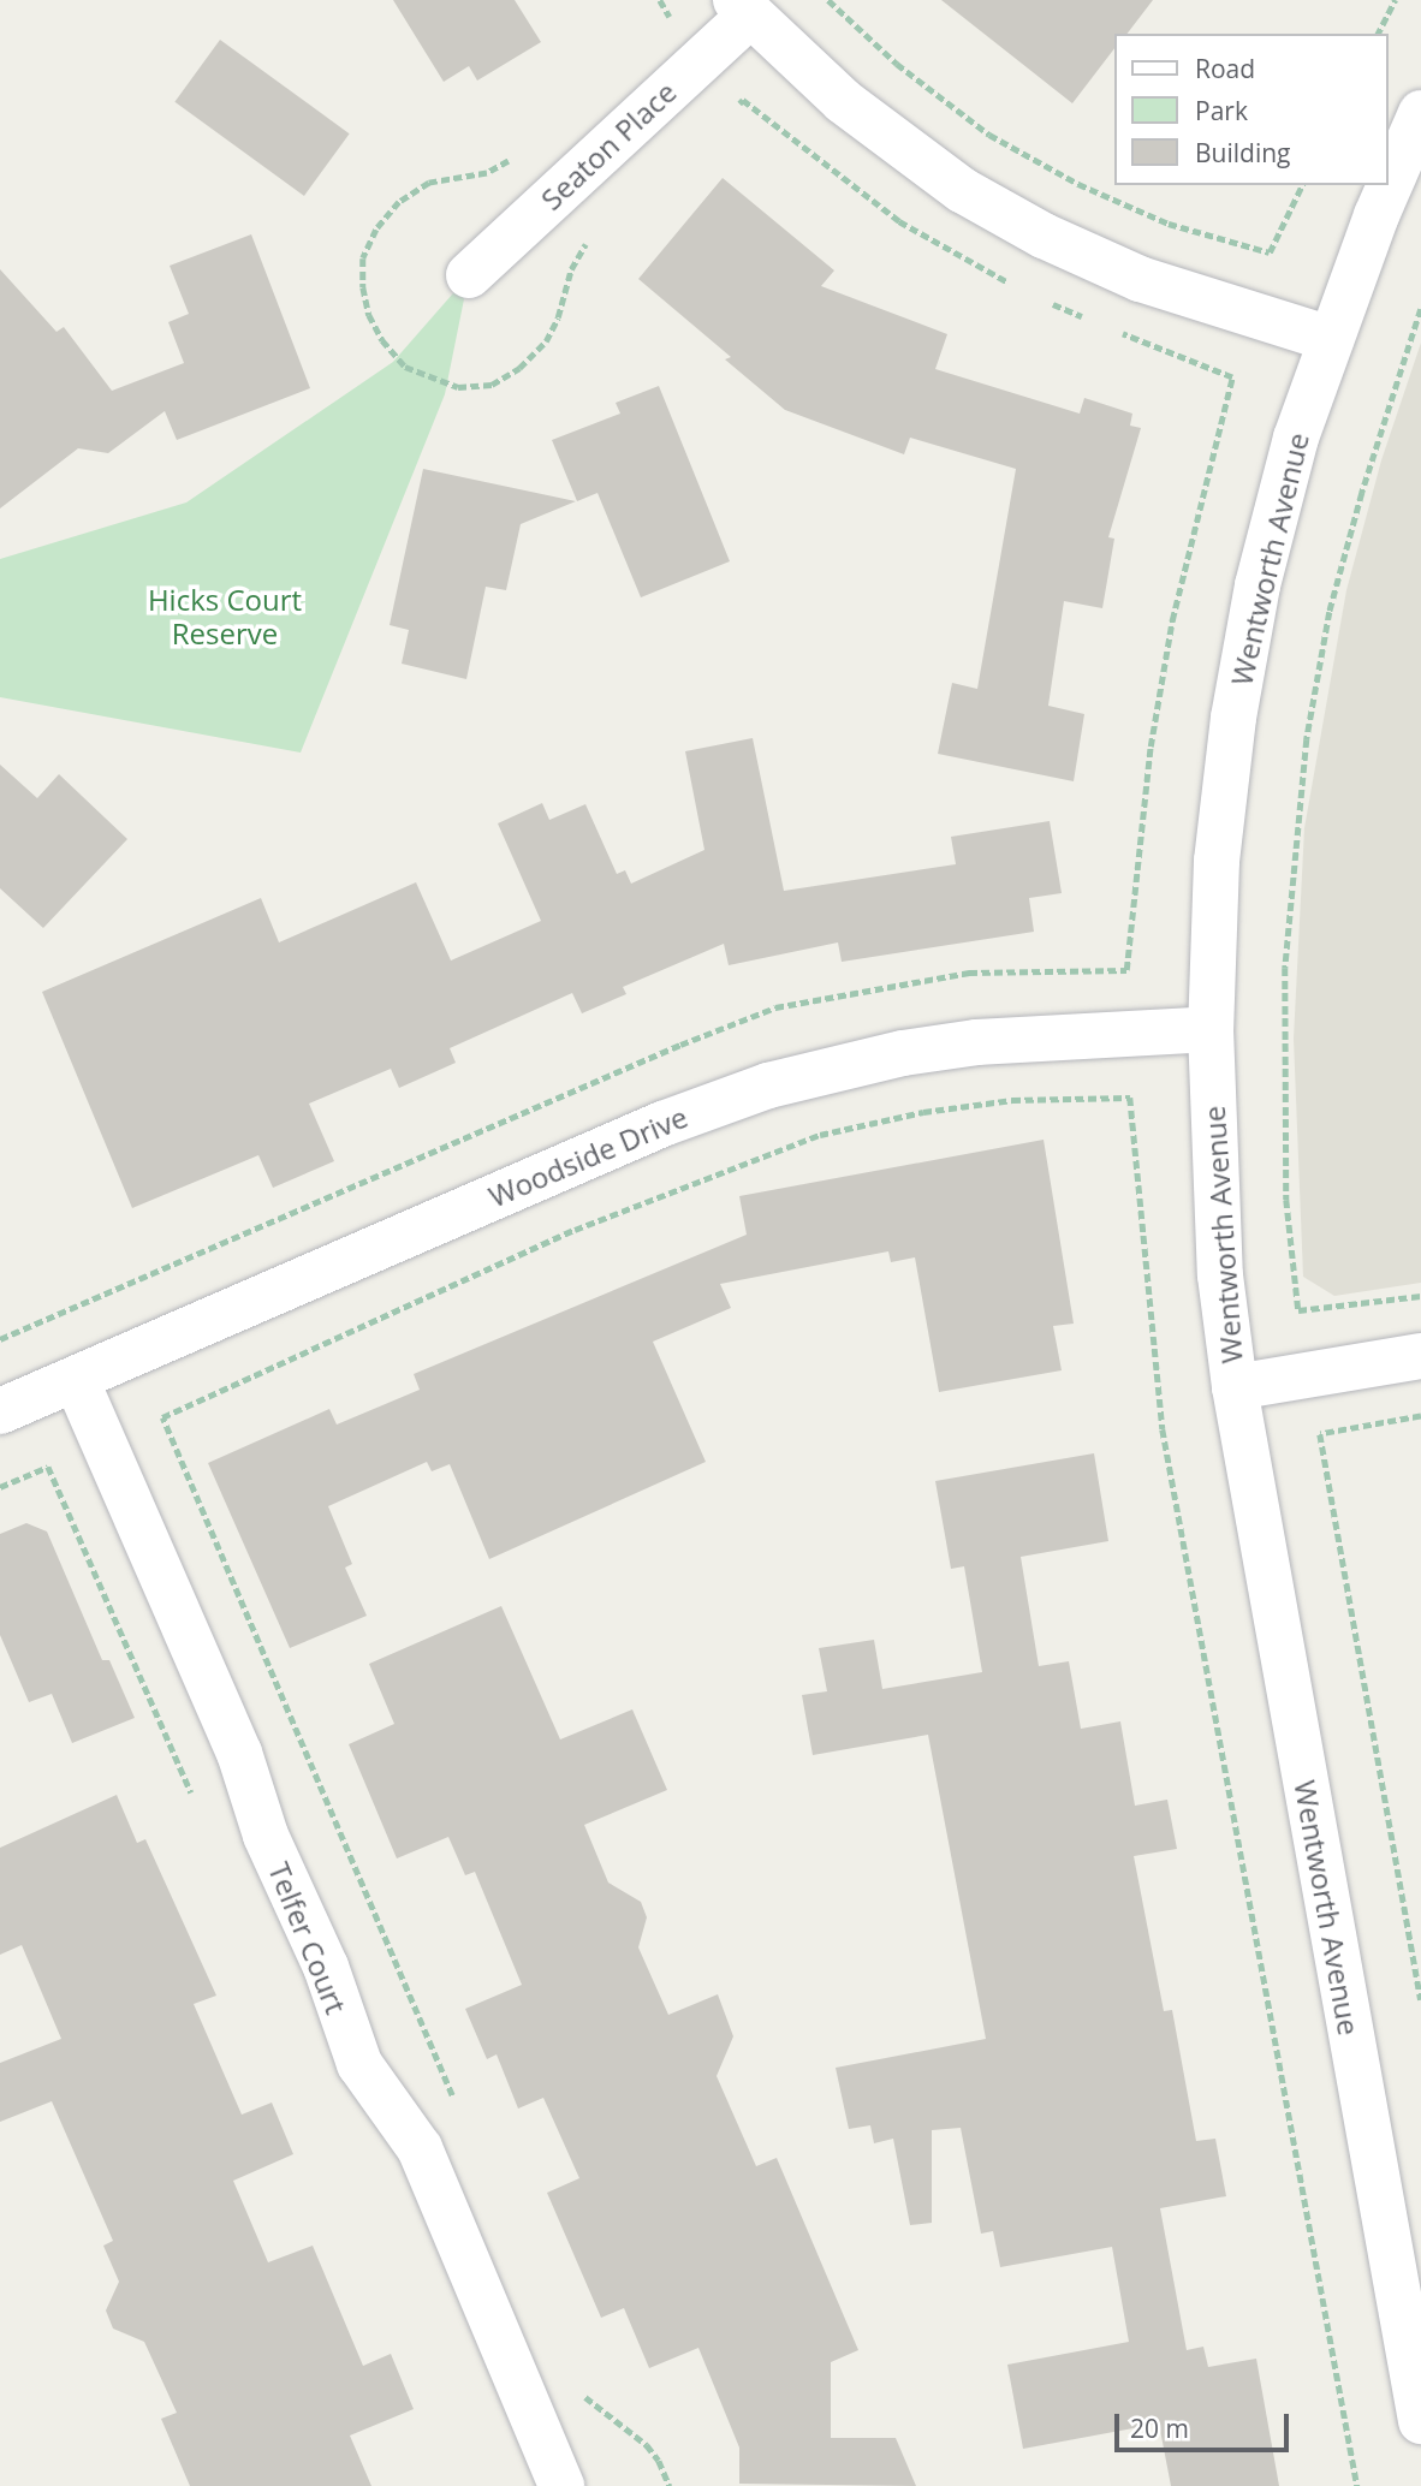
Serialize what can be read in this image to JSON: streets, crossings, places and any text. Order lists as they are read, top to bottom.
{
  "streets": {
    "street": [
      "Seaton Place",
      "Wentworth Avenue",
      "Woodside Drive",
      "Telfer Court"
    ]
  },
  "crossings": [
    ["Wentworth Avenue", "Woodside Drive"],
    ["Woodside Drive", "Telfer Court"]
  ],
  "parks": ["Hicks Court Reserve"],
  "legend": ["Road", "Park", "Building"],
  "scale_bar": "20 m"
}
